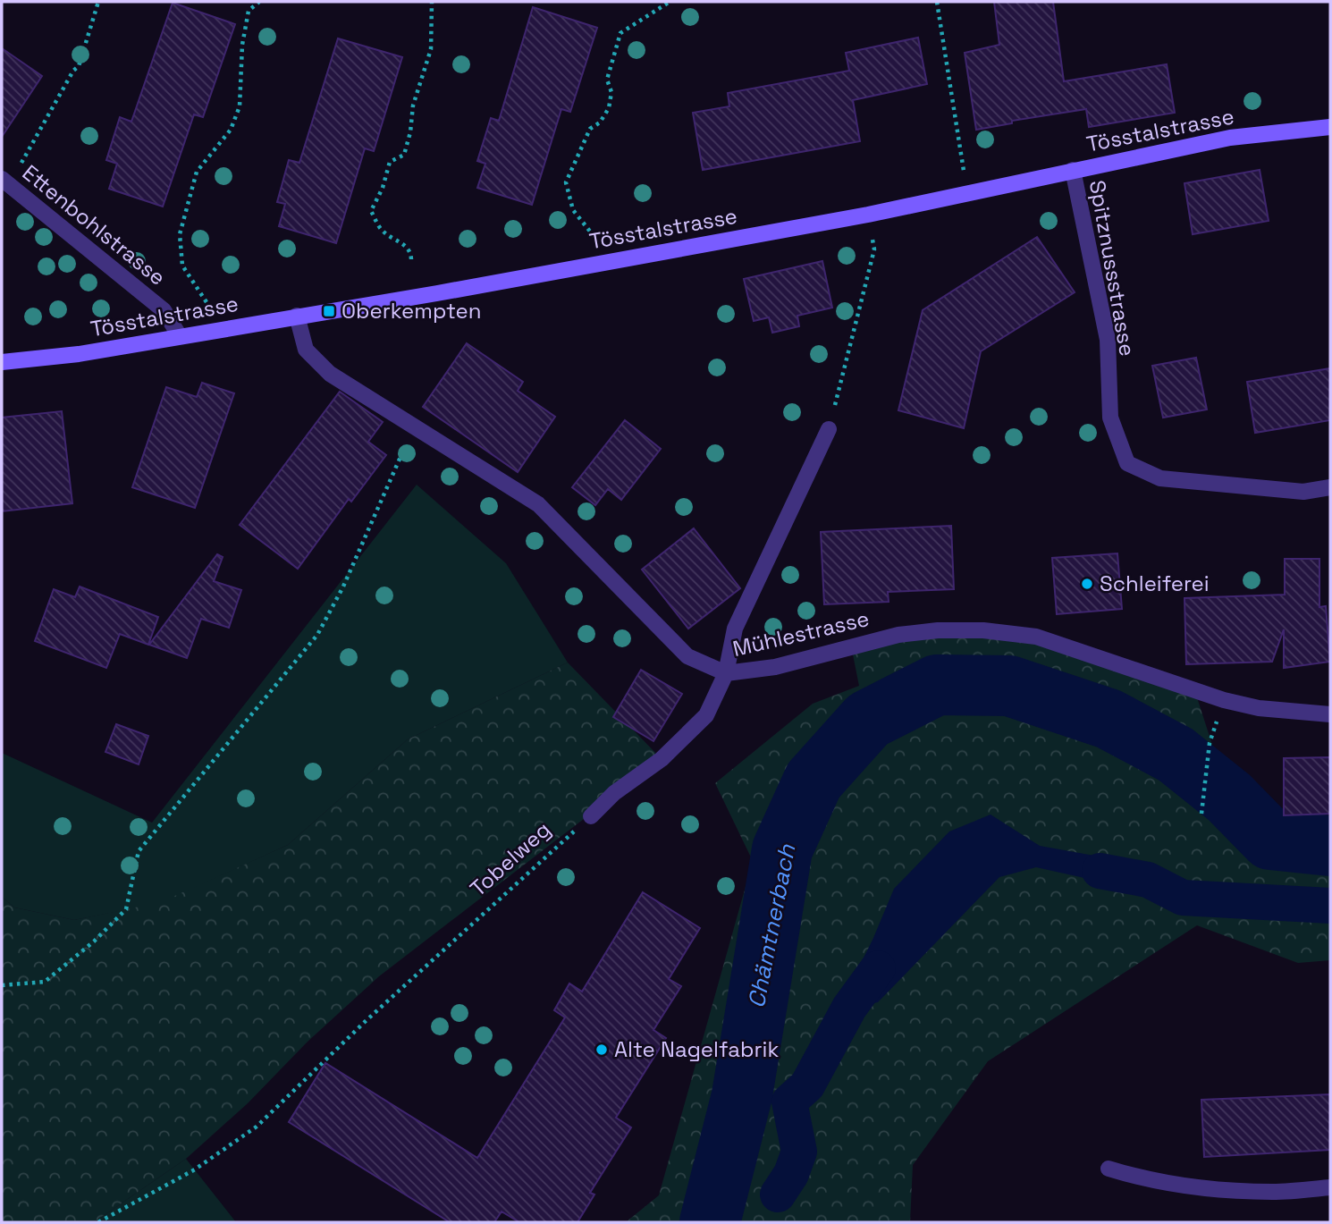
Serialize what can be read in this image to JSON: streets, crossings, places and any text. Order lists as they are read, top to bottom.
{
  "streets": {
    "main road": ["Tösstalstrasse"],
    "street": ["Ettenbohlstrasse", "Spitznussstrasse", "Mühlestrasse"],
    "path": ["Tobelweg"]
  },
  "crossings": [
    ["Tösstalstrasse", "Ettenbohlstrasse"],
    ["Tösstalstrasse", "Spitznussstrasse"],
    ["Tösstalstrasse", "Mühlestrasse"]
  ],
  "water": ["Chämtnerbach"],
  "places": {
    "transit": ["Oberkempten"],
    "other": ["Schleiferei", "Alte Nagelfabrik"]
  }
}
